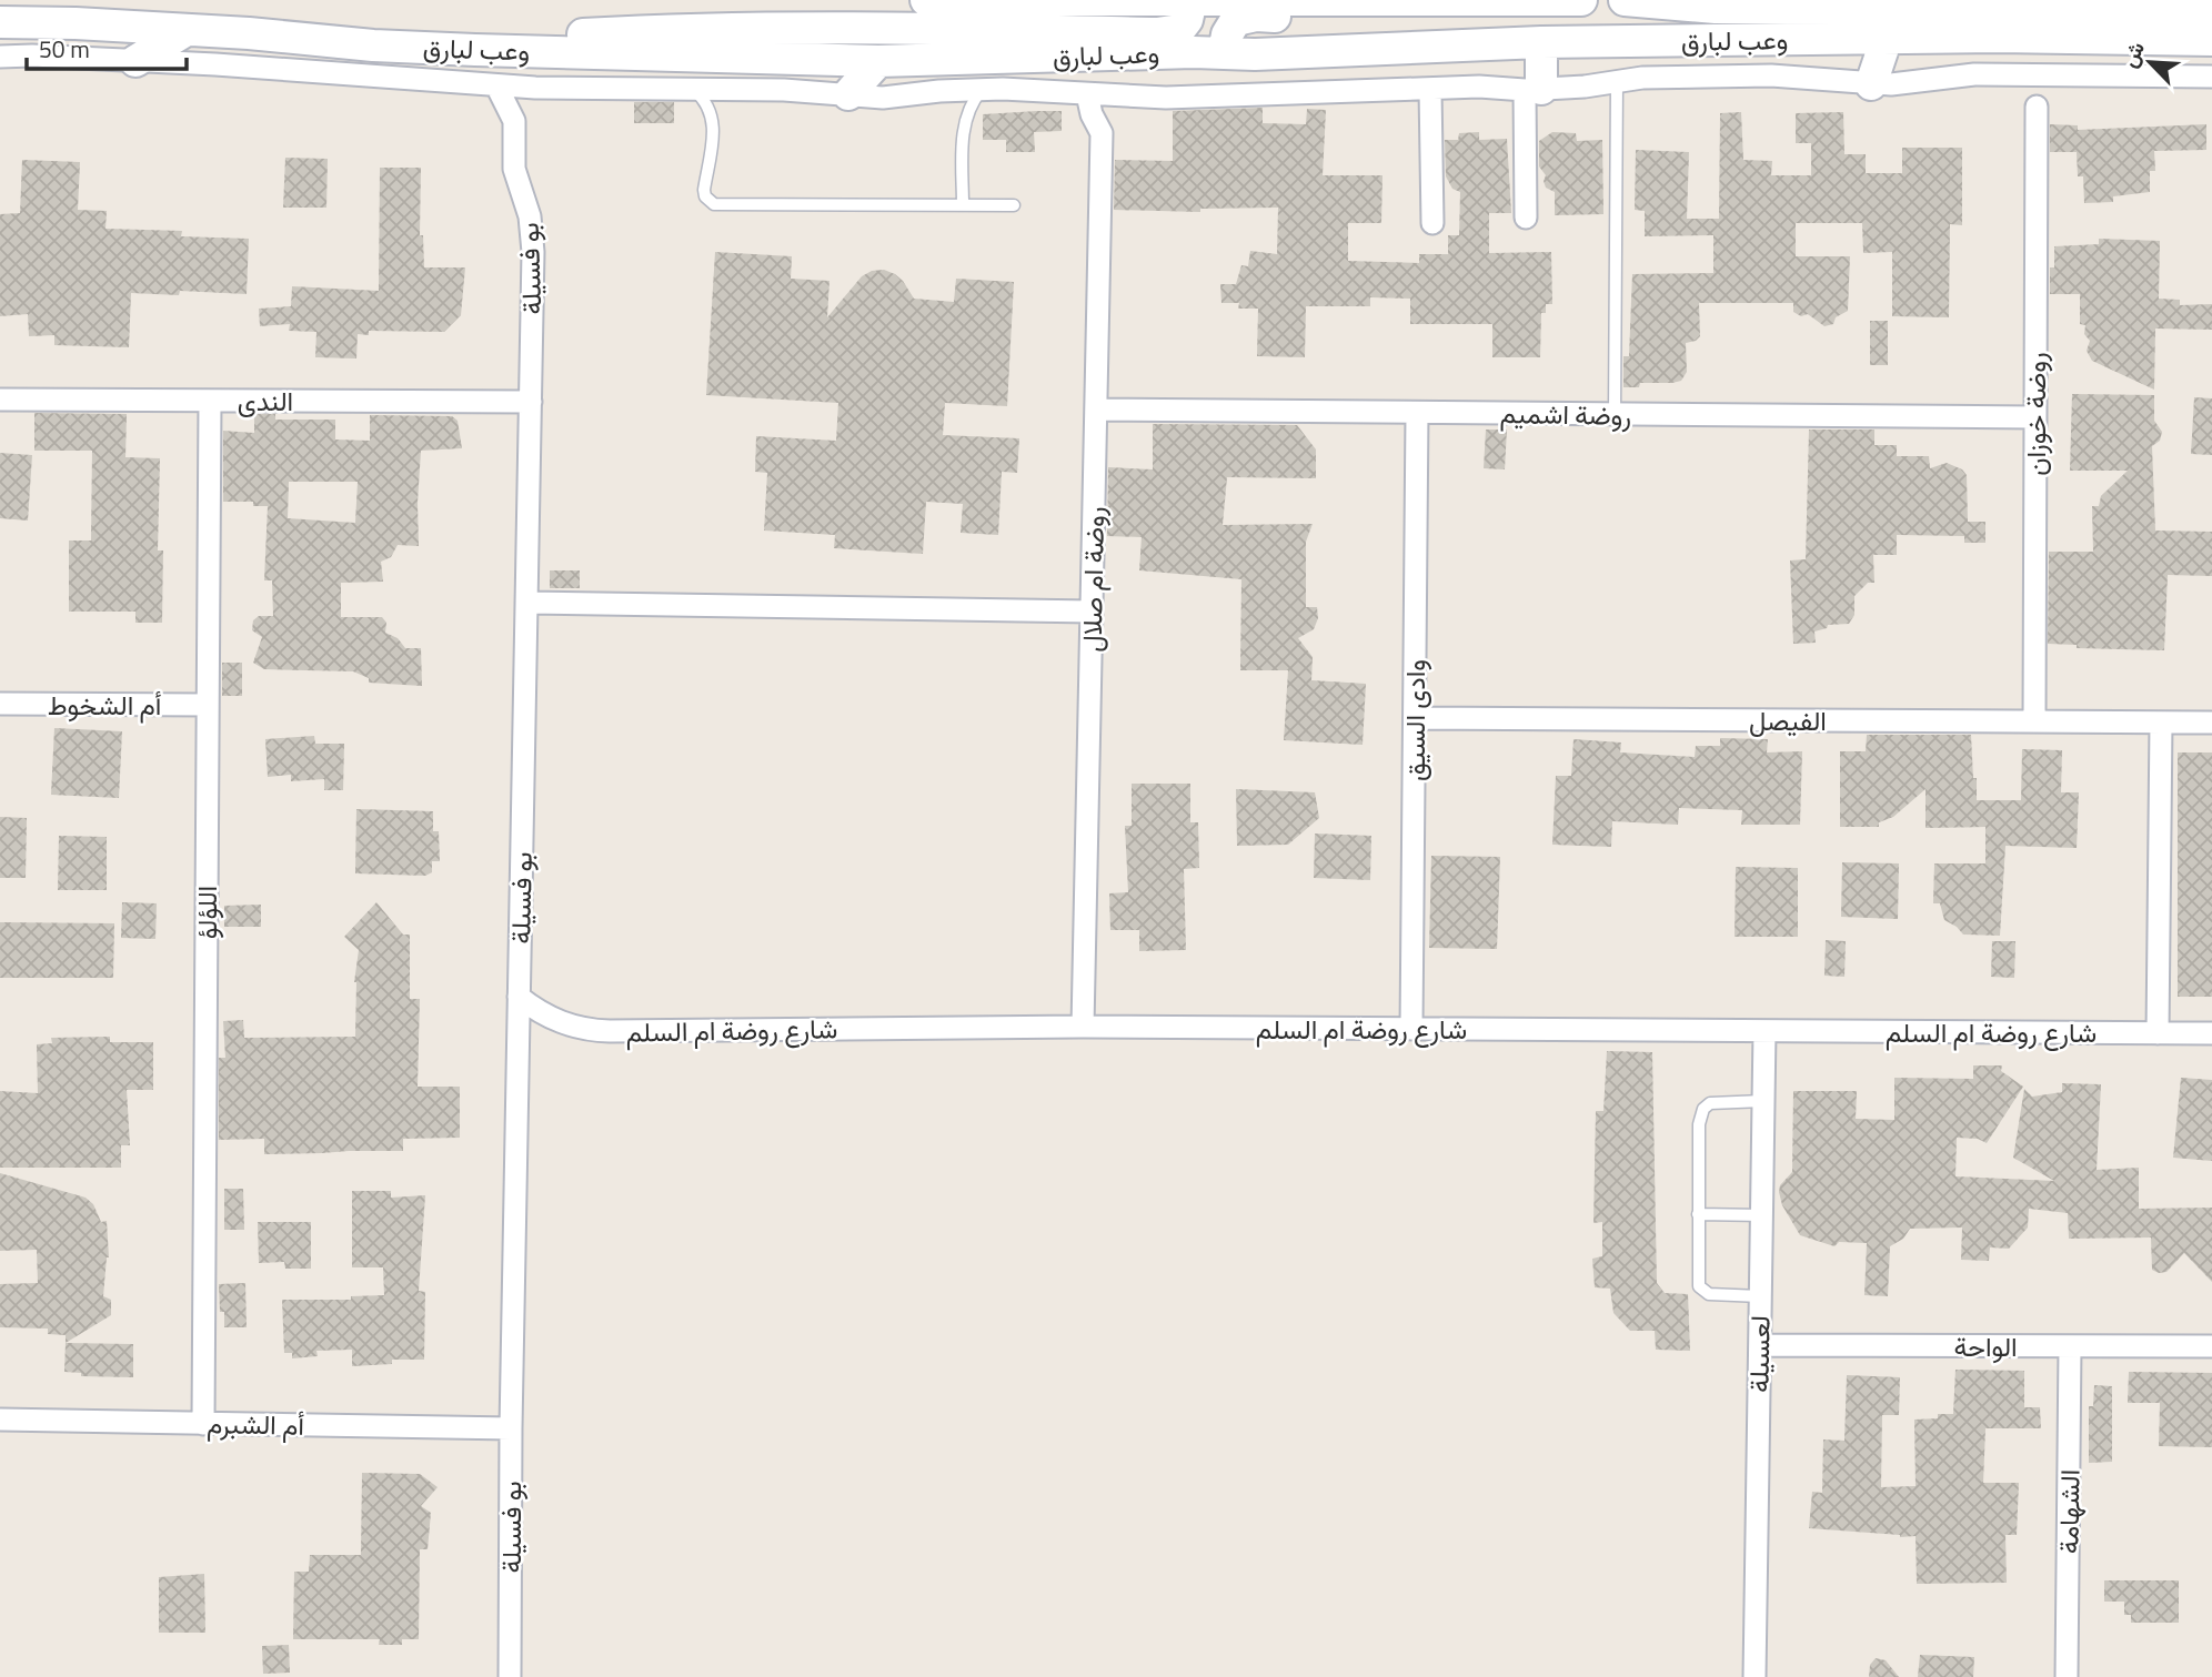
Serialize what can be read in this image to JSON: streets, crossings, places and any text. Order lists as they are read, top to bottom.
{
  "streets": {
    "street": [
      "وعب لبارق",
      "بو فسيلة",
      "الندى",
      "روضة اشميم",
      "روضة خوزان",
      "روضة ام صلال",
      "أم الشخوط",
      "وادى السيق",
      "الفيصل",
      "اللؤلؤ",
      "شارع روضة ام السلم",
      "الواحة",
      "لعسيلة",
      "أم الشبرم",
      "الشهامة"
    ]
  },
  "crossings": [
    ["بو فسيلة", "الندى"],
    ["بو فسيلة", "شارع روضة ام السلم"],
    ["بو فسيلة", "أم الشبرم"],
    ["الندى", "اللؤلؤ"],
    ["روضة اشميم", "روضة خوزان"],
    ["روضة اشميم", "روضة ام صلال"],
    ["روضة اشميم", "وادى السيق"],
    ["روضة خوزان", "الفيصل"],
    ["روضة ام صلال", "شارع روضة ام السلم"],
    ["أم الشخوط", "اللؤلؤ"],
    ["وادى السيق", "الفيصل"],
    ["وادى السيق", "شارع روضة ام السلم"],
    ["اللؤلؤ", "أم الشبرم"],
    ["شارع روضة ام السلم", "لعسيلة"],
    ["الواحة", "لعسيلة"],
    ["الواحة", "الشهامة"]
  ],
  "scale_bar": "50 m",
  "north": "top left"
}
